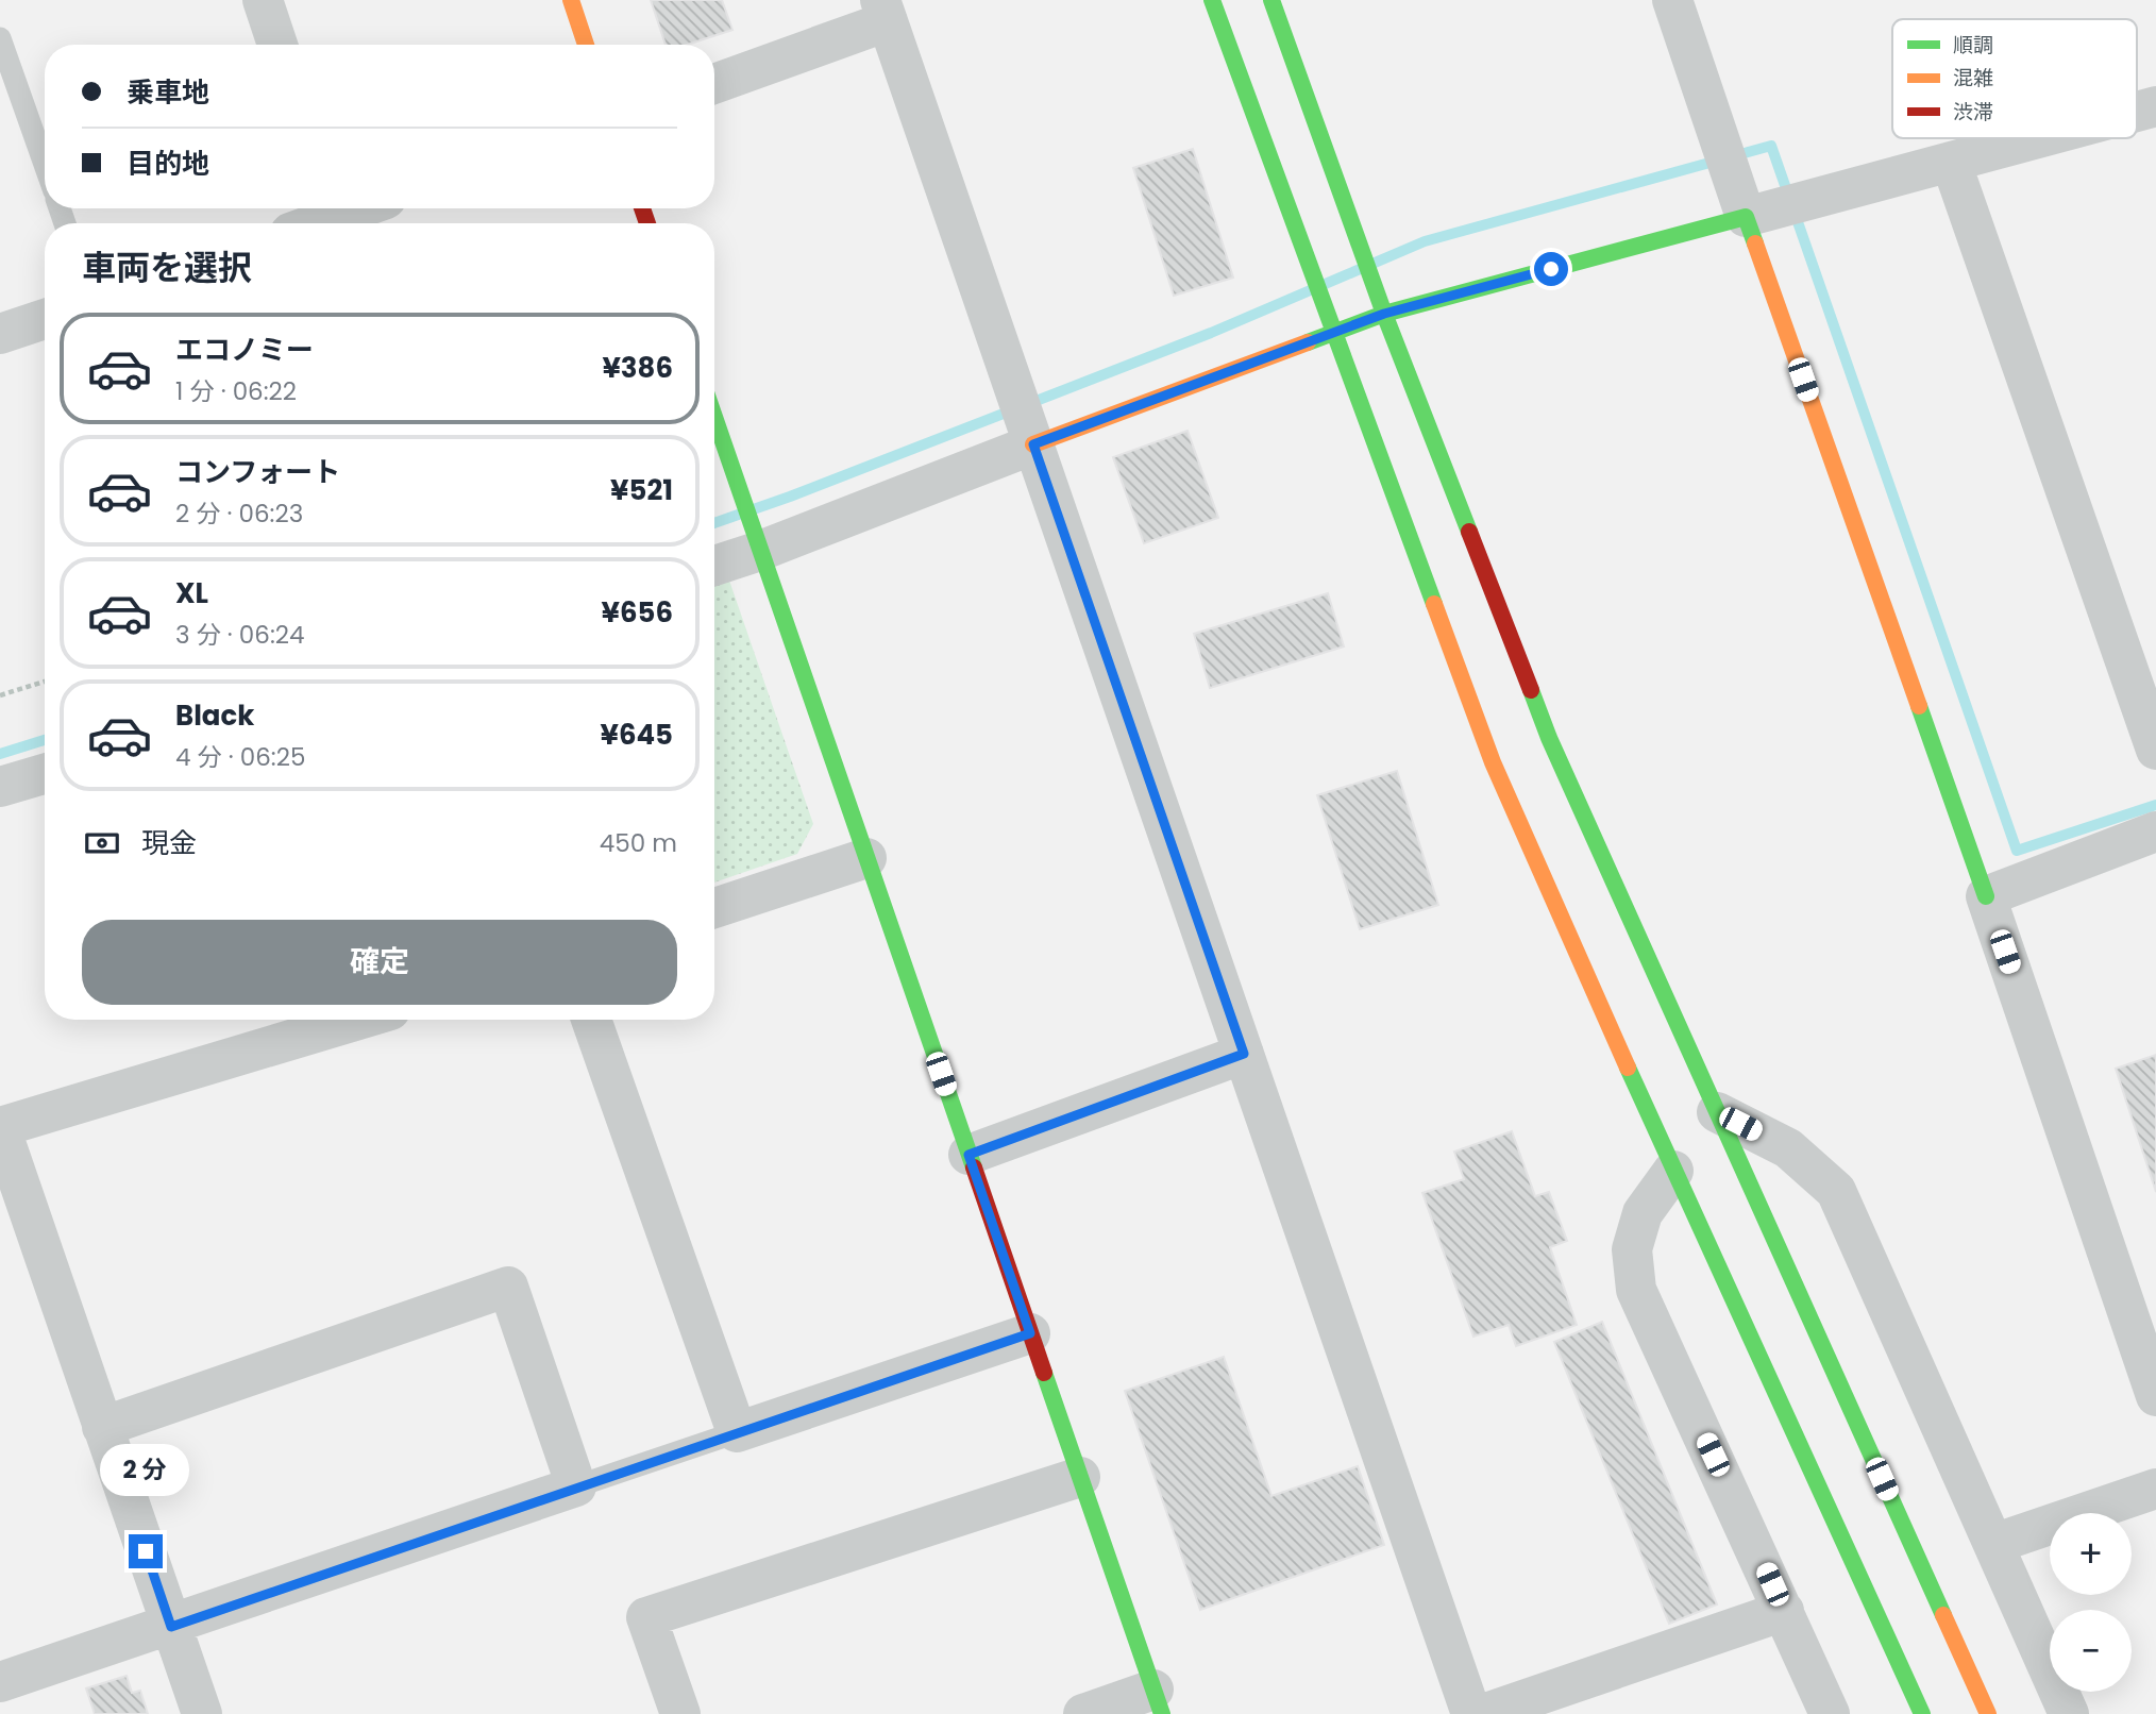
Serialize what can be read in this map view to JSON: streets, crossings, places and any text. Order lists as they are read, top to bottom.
{
  "legend": ["順調", "混雑", "渋滞"],
  "page": {
    "banner": ["乗車地", "目的地"],
    "heading": "車両を選択",
    "list": [
      {
        "name": "エコノミー",
        "note": "1 分 · 06:22",
        "value": "¥386"
      },
      {
        "name": "コンフォート",
        "note": "2 分 · 06:23",
        "value": "¥521"
      },
      {
        "name": "XL",
        "note": "3 分 · 06:24",
        "value": "¥656"
      },
      {
        "name": "Black",
        "note": "4 分 · 06:25",
        "value": "¥645"
      }
    ],
    "pay": ["現金", "450 m"],
    "buttons": "確定",
    "bubble": "2 分",
    "map_buttons": ["+", "−"]
  }
}
